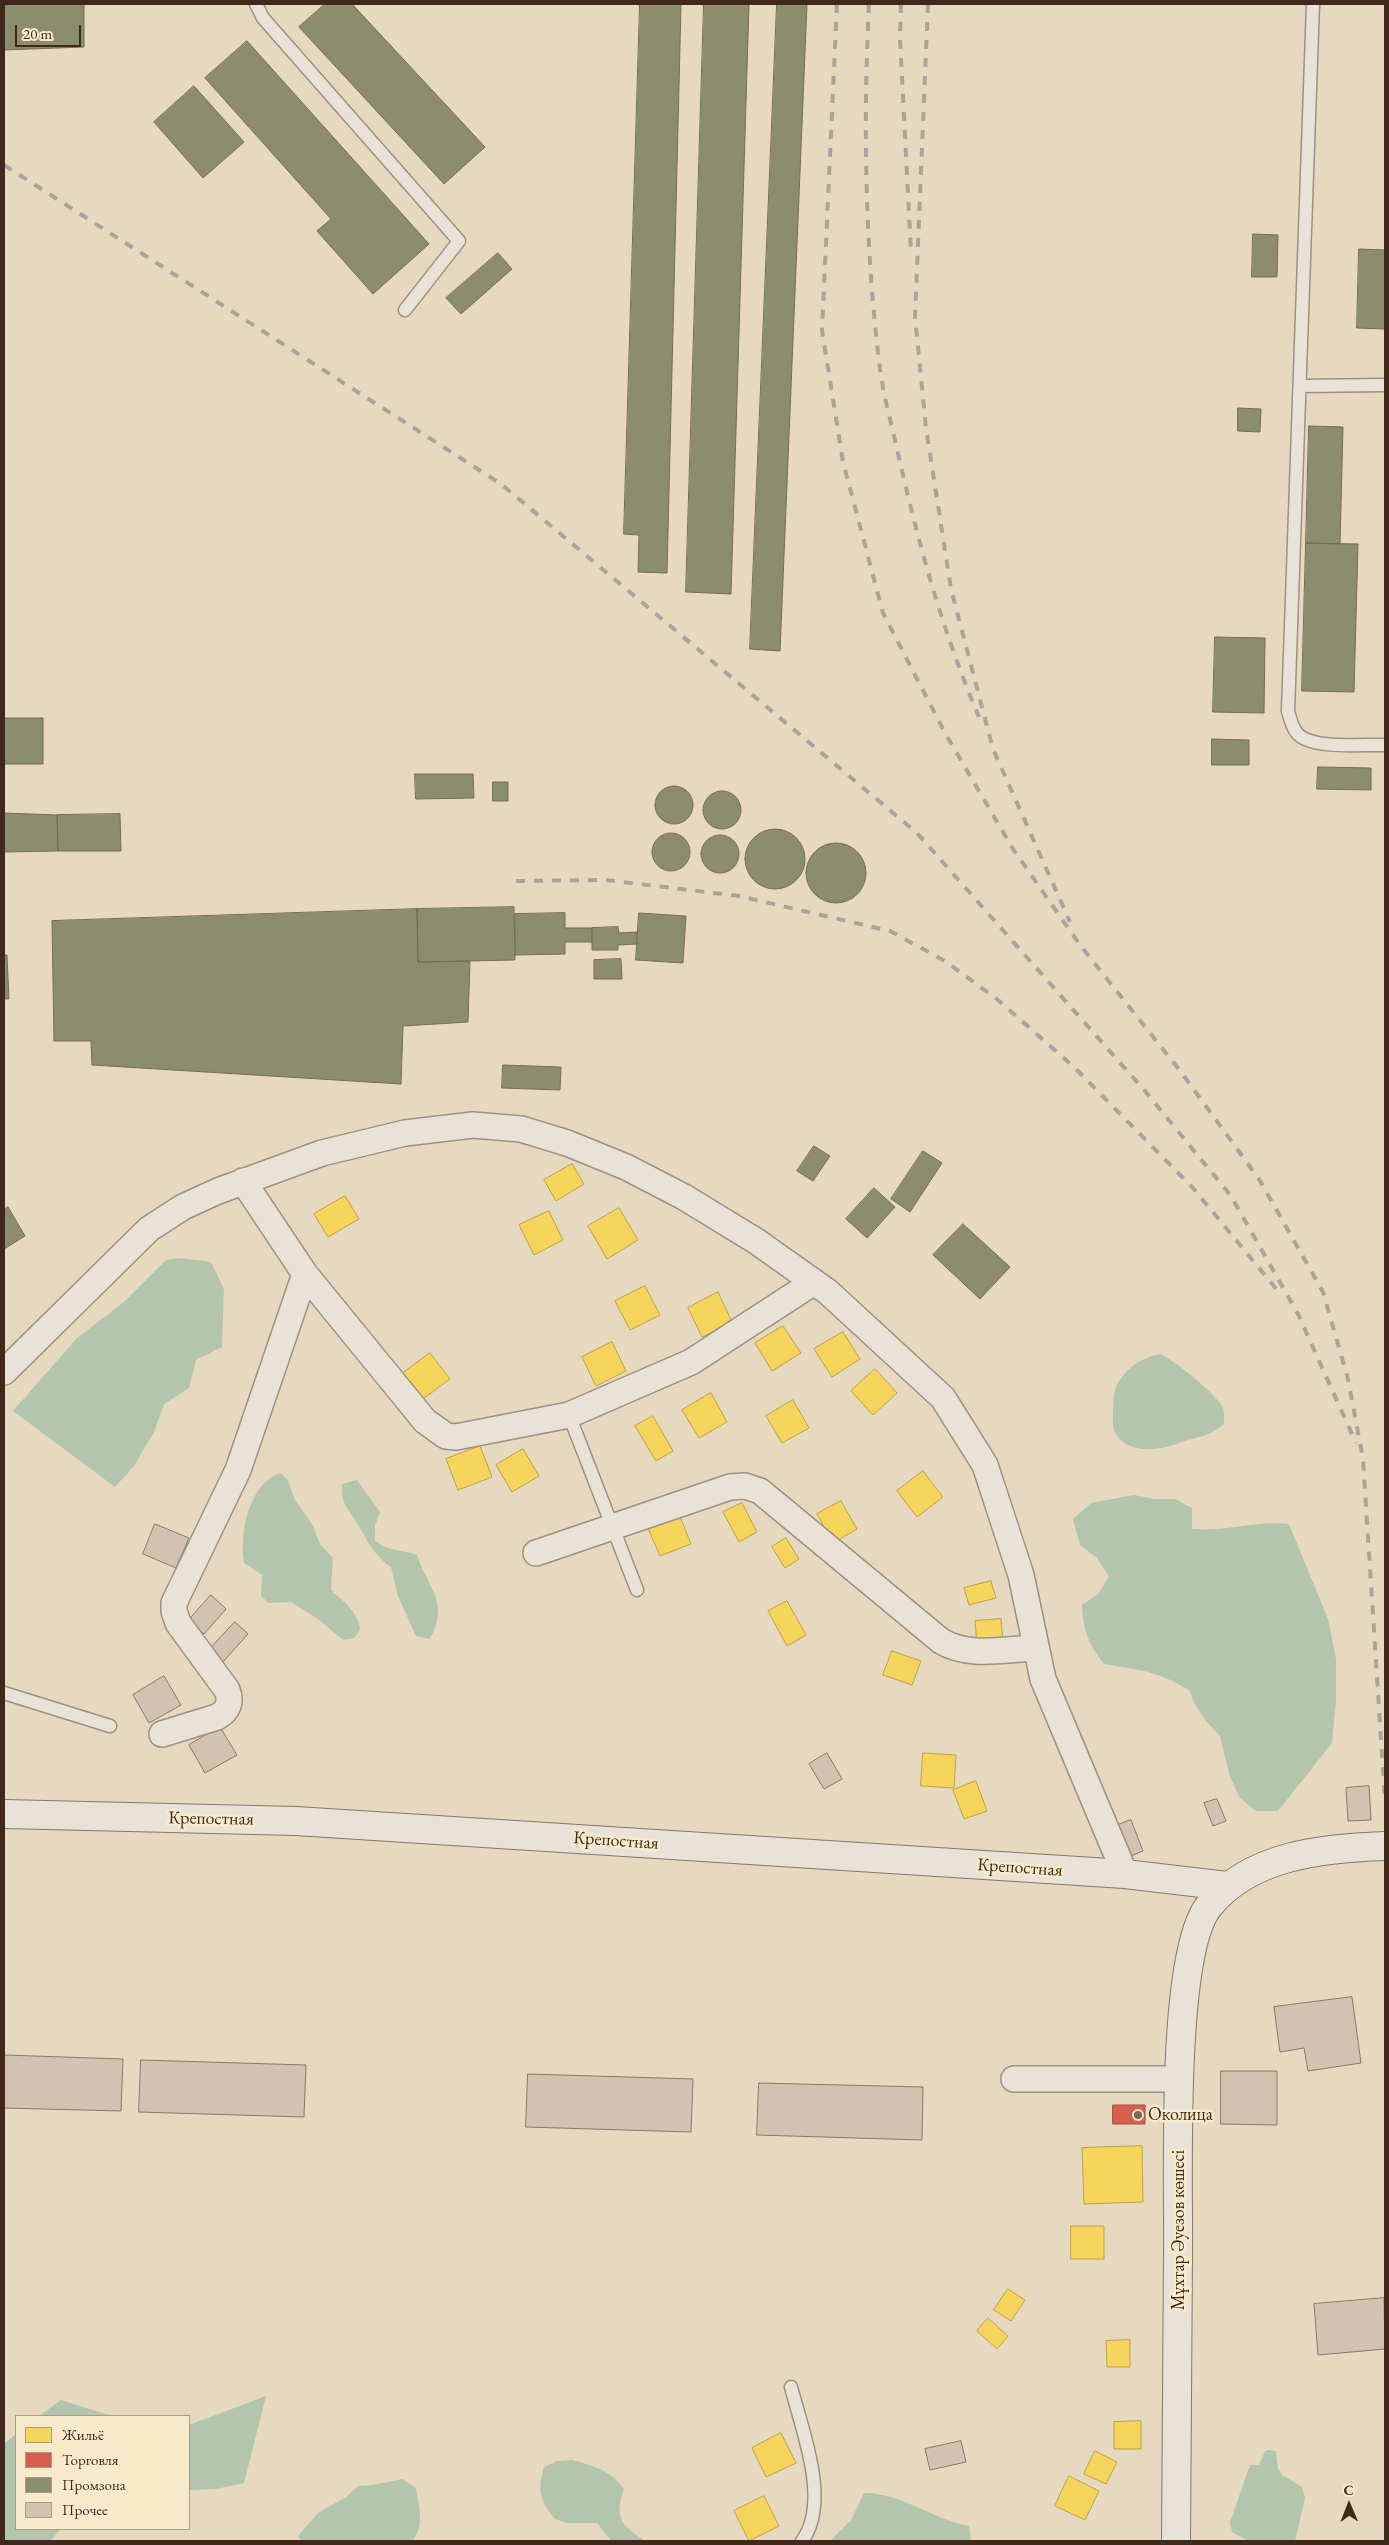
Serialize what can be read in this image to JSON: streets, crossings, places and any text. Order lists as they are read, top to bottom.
{
  "streets": {
    "street": ["Крепостная", "Мұхтар Әуезов көшесі"]
  },
  "crossings": [
    ["Крепостная", "Мұхтар Әуезов көшесі"]
  ],
  "places": ["Околица"],
  "legend": [
    "Жильё",
    "Торговля",
    "Промзона",
    "Прочее"
  ],
  "scale_bar": "20 m",
  "north": "top"
}
